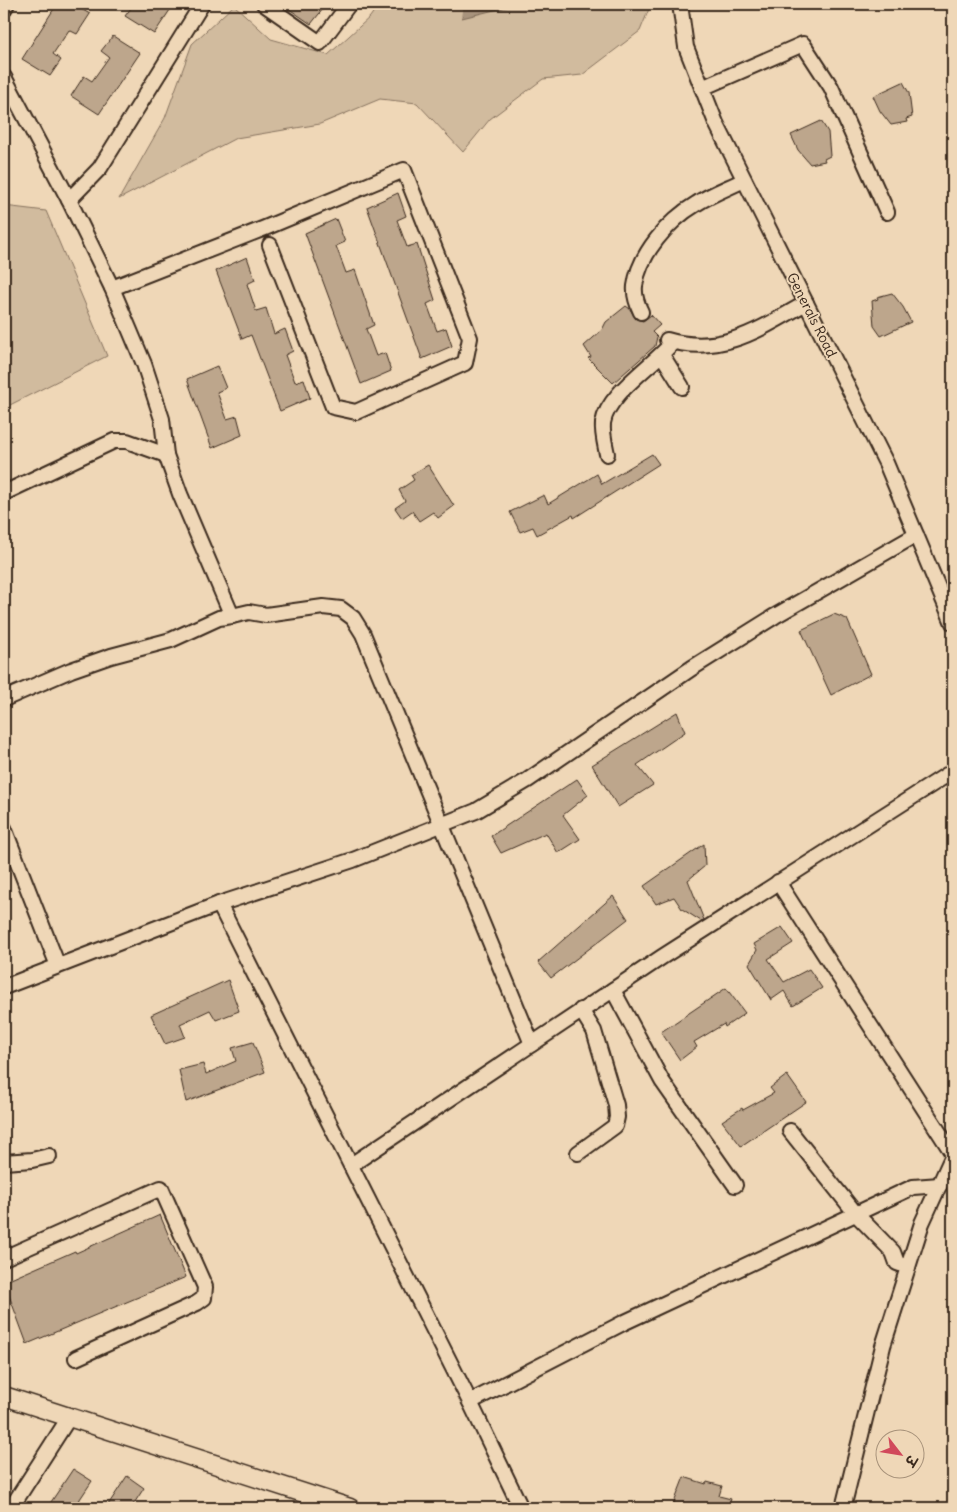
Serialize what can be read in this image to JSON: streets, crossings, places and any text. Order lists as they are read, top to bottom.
{
  "streets": {
    "street": ["Generals Road"]
  },
  "north": "bottom right"
}
